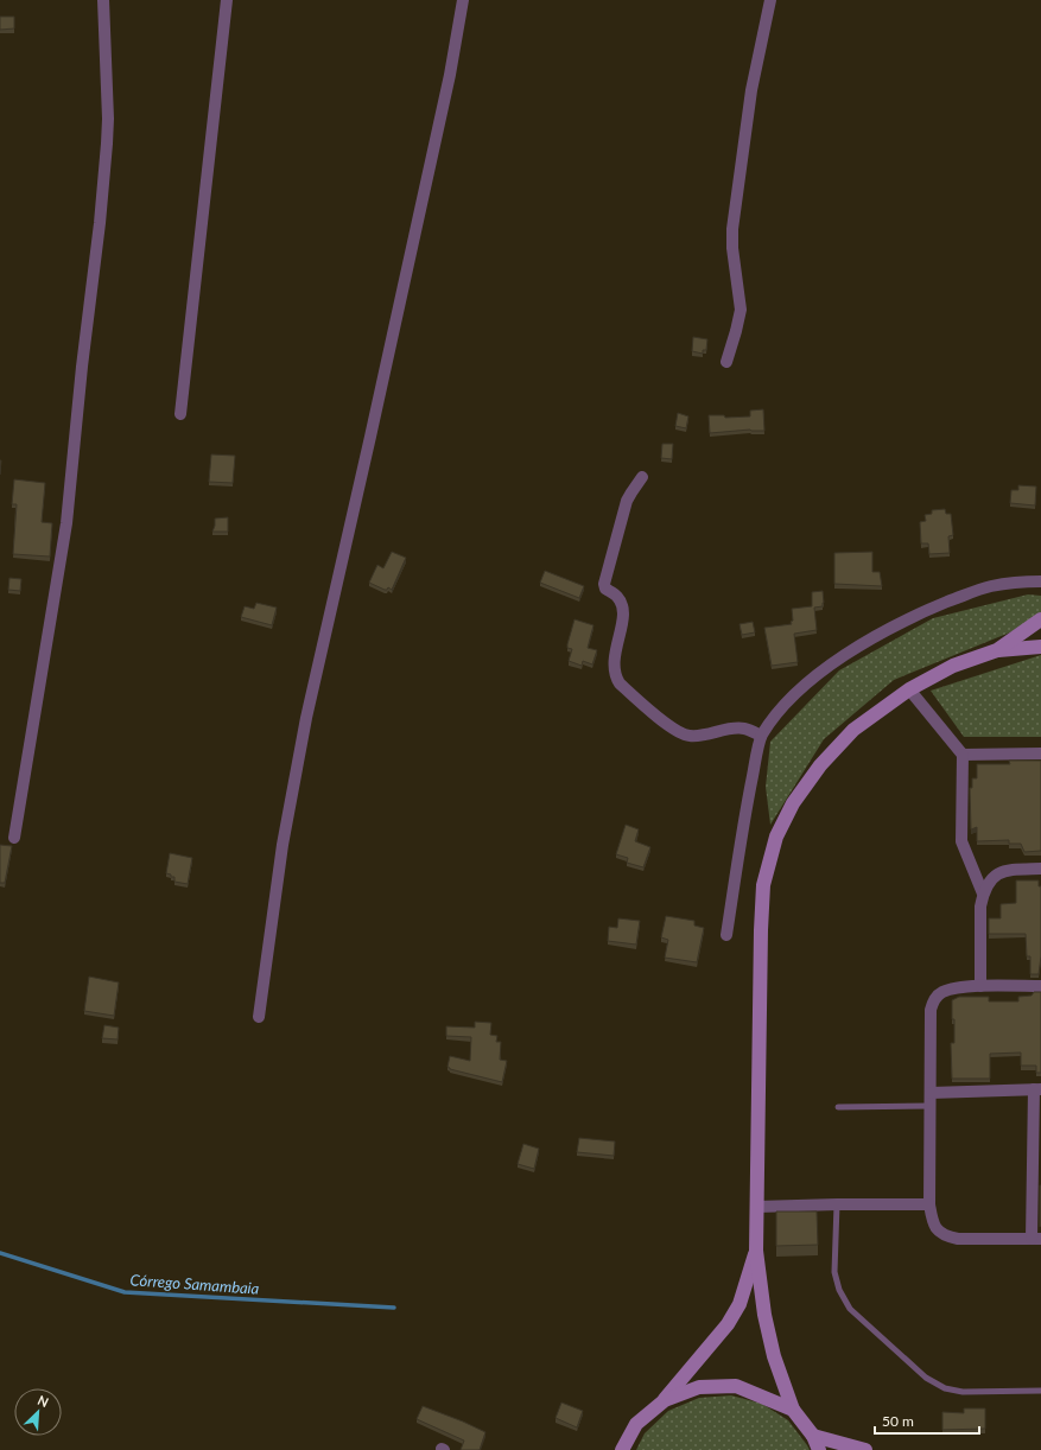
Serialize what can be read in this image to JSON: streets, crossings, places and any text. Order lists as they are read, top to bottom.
{
  "water": ["Córrego Samambaia"],
  "scale_bar": "50 m",
  "north": "top right"
}
